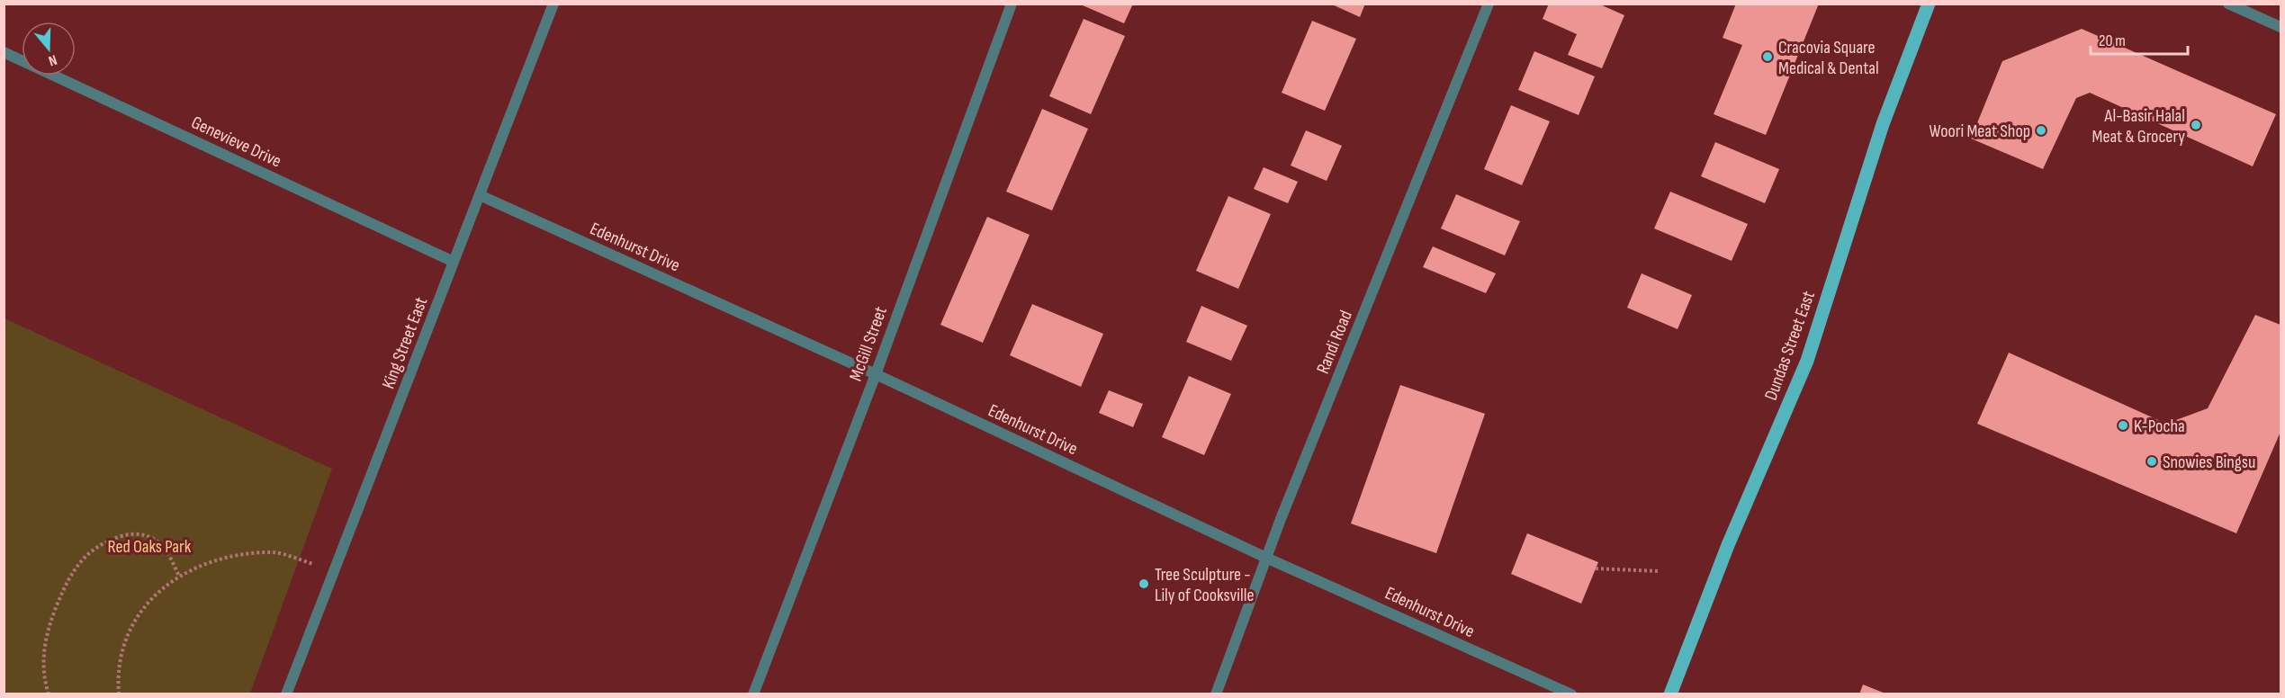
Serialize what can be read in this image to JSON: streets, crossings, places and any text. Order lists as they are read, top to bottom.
{
  "streets": {
    "main road": ["Dundas Street East"],
    "street": [
      "Genevieve Drive",
      "Edenhurst Drive",
      "Randi Road",
      "King Street East",
      "McGill Street"
    ]
  },
  "crossings": [
    ["Genevieve Drive", "King Street East"],
    ["Edenhurst Drive", "Randi Road"],
    ["Edenhurst Drive", "King Street East"],
    ["Edenhurst Drive", "McGill Street"]
  ],
  "parks": ["Red Oaks Park"],
  "places": [
    "Cracovia Square Medical & Dental",
    "Al-Basir Halal Meat & Grocery",
    "Woori Meat Shop",
    "K-Pocha",
    "Snowies Bingsu",
    "Tree Sculpture - Lily of Cooksville"
  ],
  "scale_bar": "20 m",
  "north": "bottom"
}
